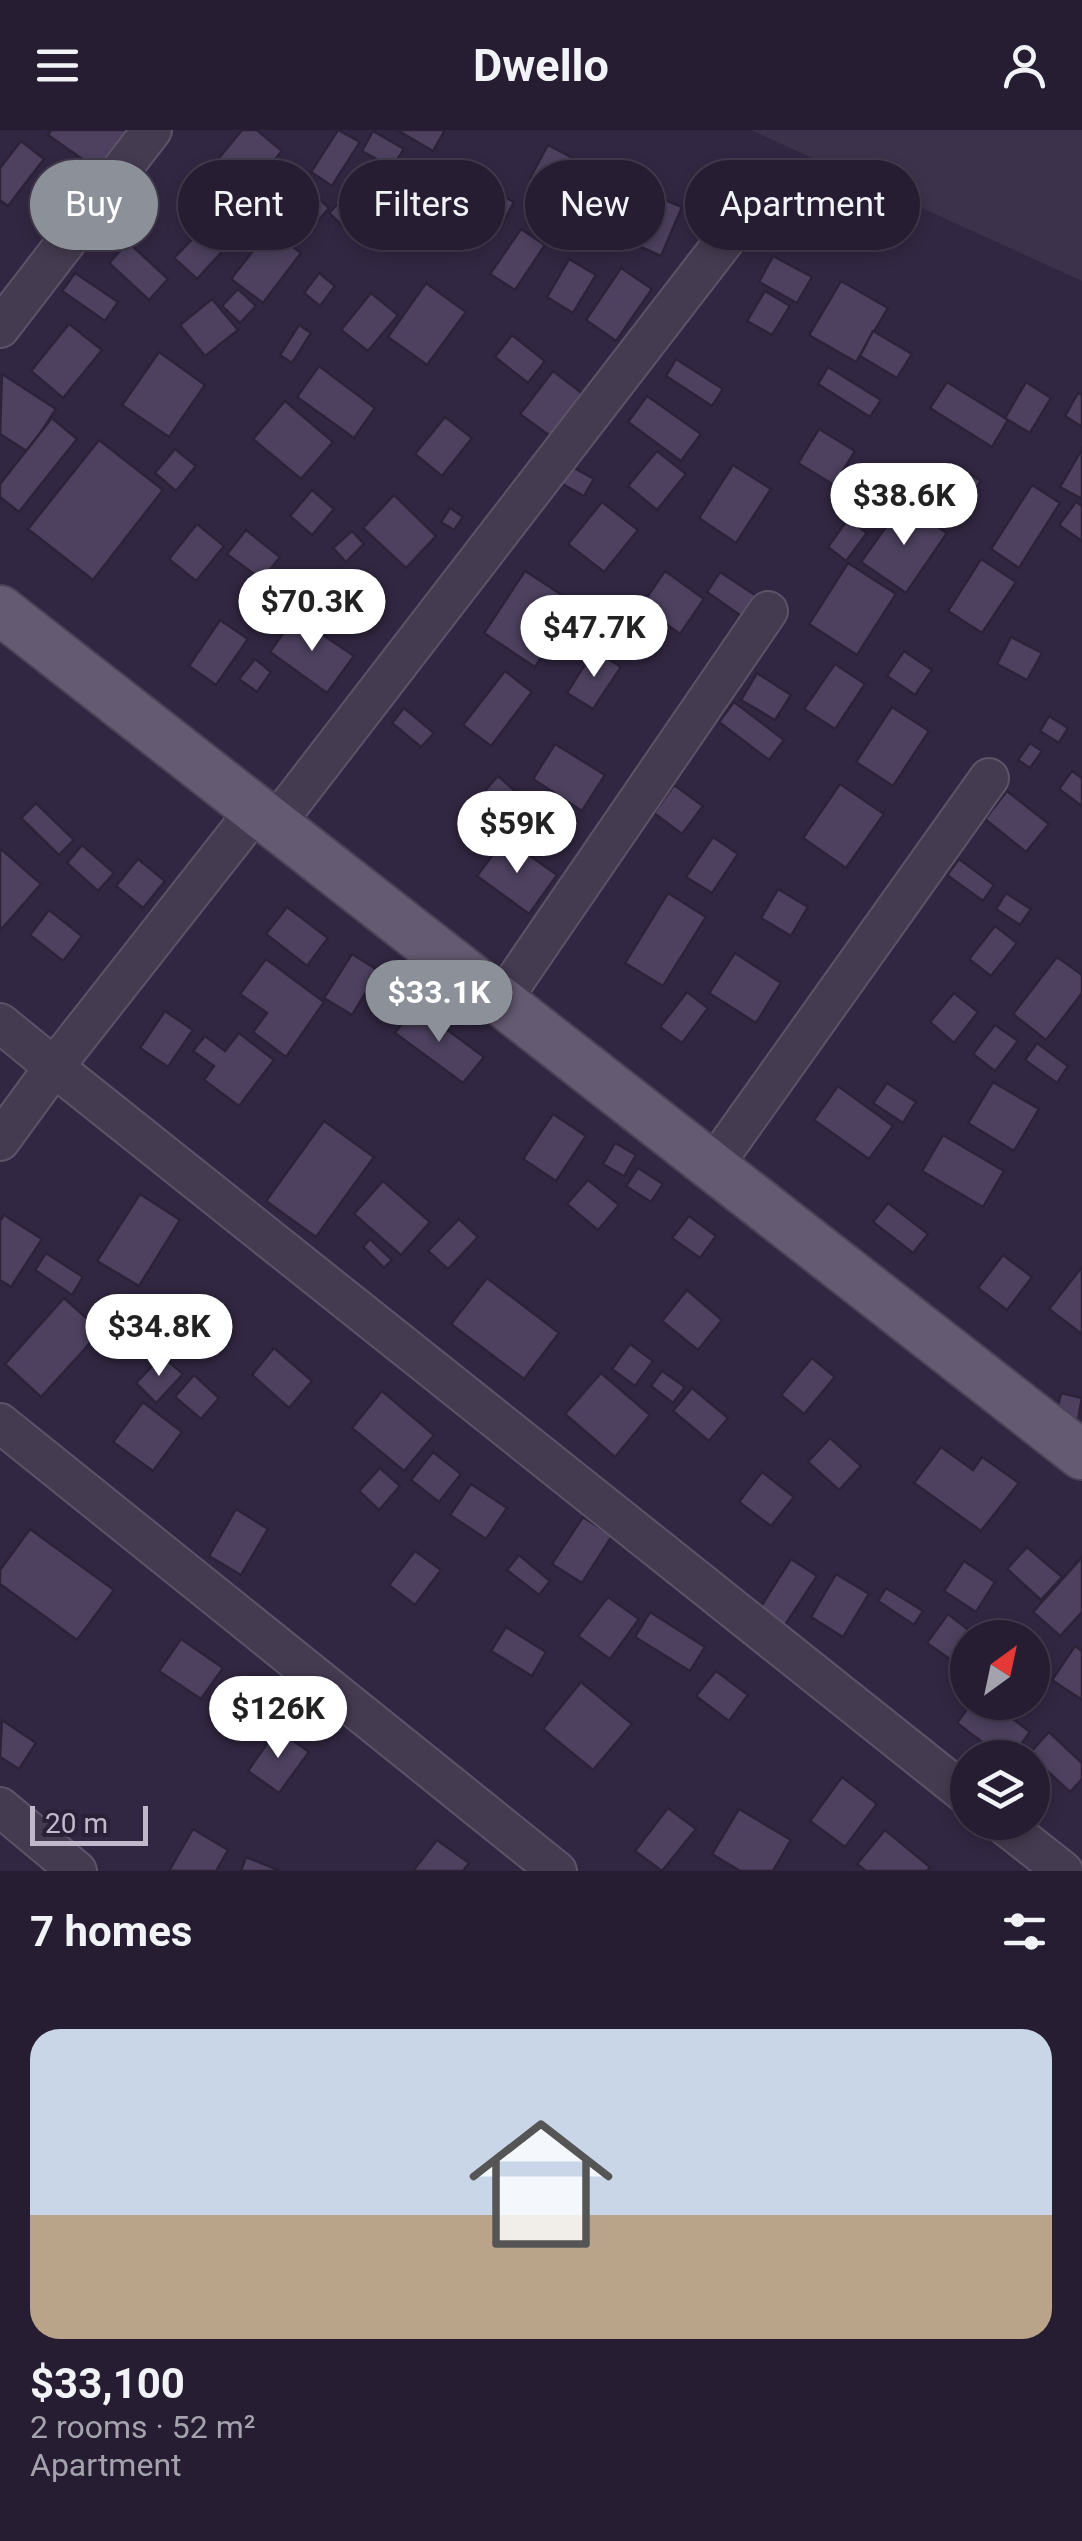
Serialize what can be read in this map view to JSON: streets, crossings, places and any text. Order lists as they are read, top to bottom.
{
  "scale_bar": "20 m",
  "north": "top right",
  "page": {
    "header": "Dwello",
    "chip": [
      "Buy",
      "Rent",
      "Filters",
      "New",
      "Apartment"
    ],
    "price": [
      "$38.6K",
      "$70.3K",
      "$47.7K",
      "$59K",
      "$33.1K",
      "$34.8K",
      "$126K"
    ],
    "scale": "20 m",
    "heading": "7 homes",
    "list": [
      {
        "name": "$33,100",
        "note": "2 rooms · 52 m² · Apartment"
      }
    ]
  }
}
